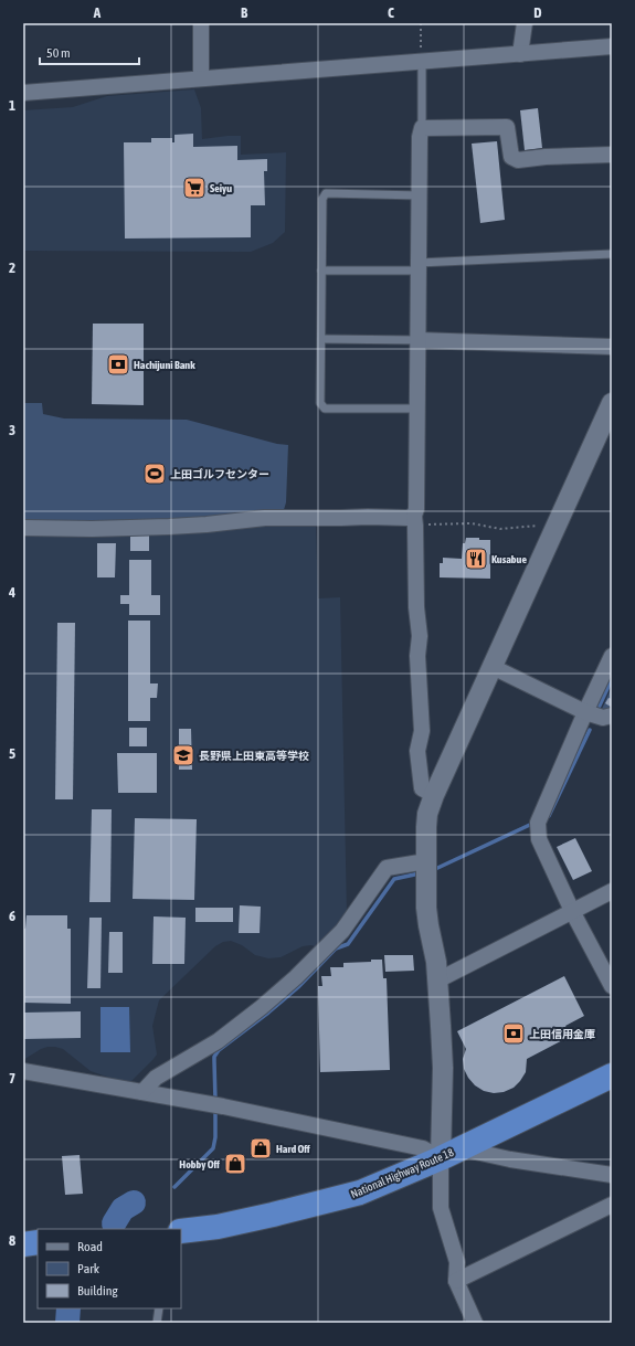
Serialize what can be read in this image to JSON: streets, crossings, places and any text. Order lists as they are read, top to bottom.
{
  "streets": {
    "highway": ["National Highway Route 18"]
  },
  "places": {
    "supermarket": ["Seiyu"],
    "bank": ["Hachijuni Bank", "上田信用金庫"],
    "sports": ["上田ゴルフセンター"],
    "restaurant": ["Kusabue"],
    "school or university": ["長野県上田東高等学校"],
    "shop": ["Hard Off", "Hobby Off"]
  },
  "legend": ["Road", "Park", "Building"],
  "scale_bar": "50 m",
  "grid": {
    "columns": [
      "A",
      "B",
      "C",
      "D"
    ],
    "rows": [
      "1",
      "2",
      "3",
      "4",
      "5",
      "6",
      "7",
      "8"
    ]
  }
}
